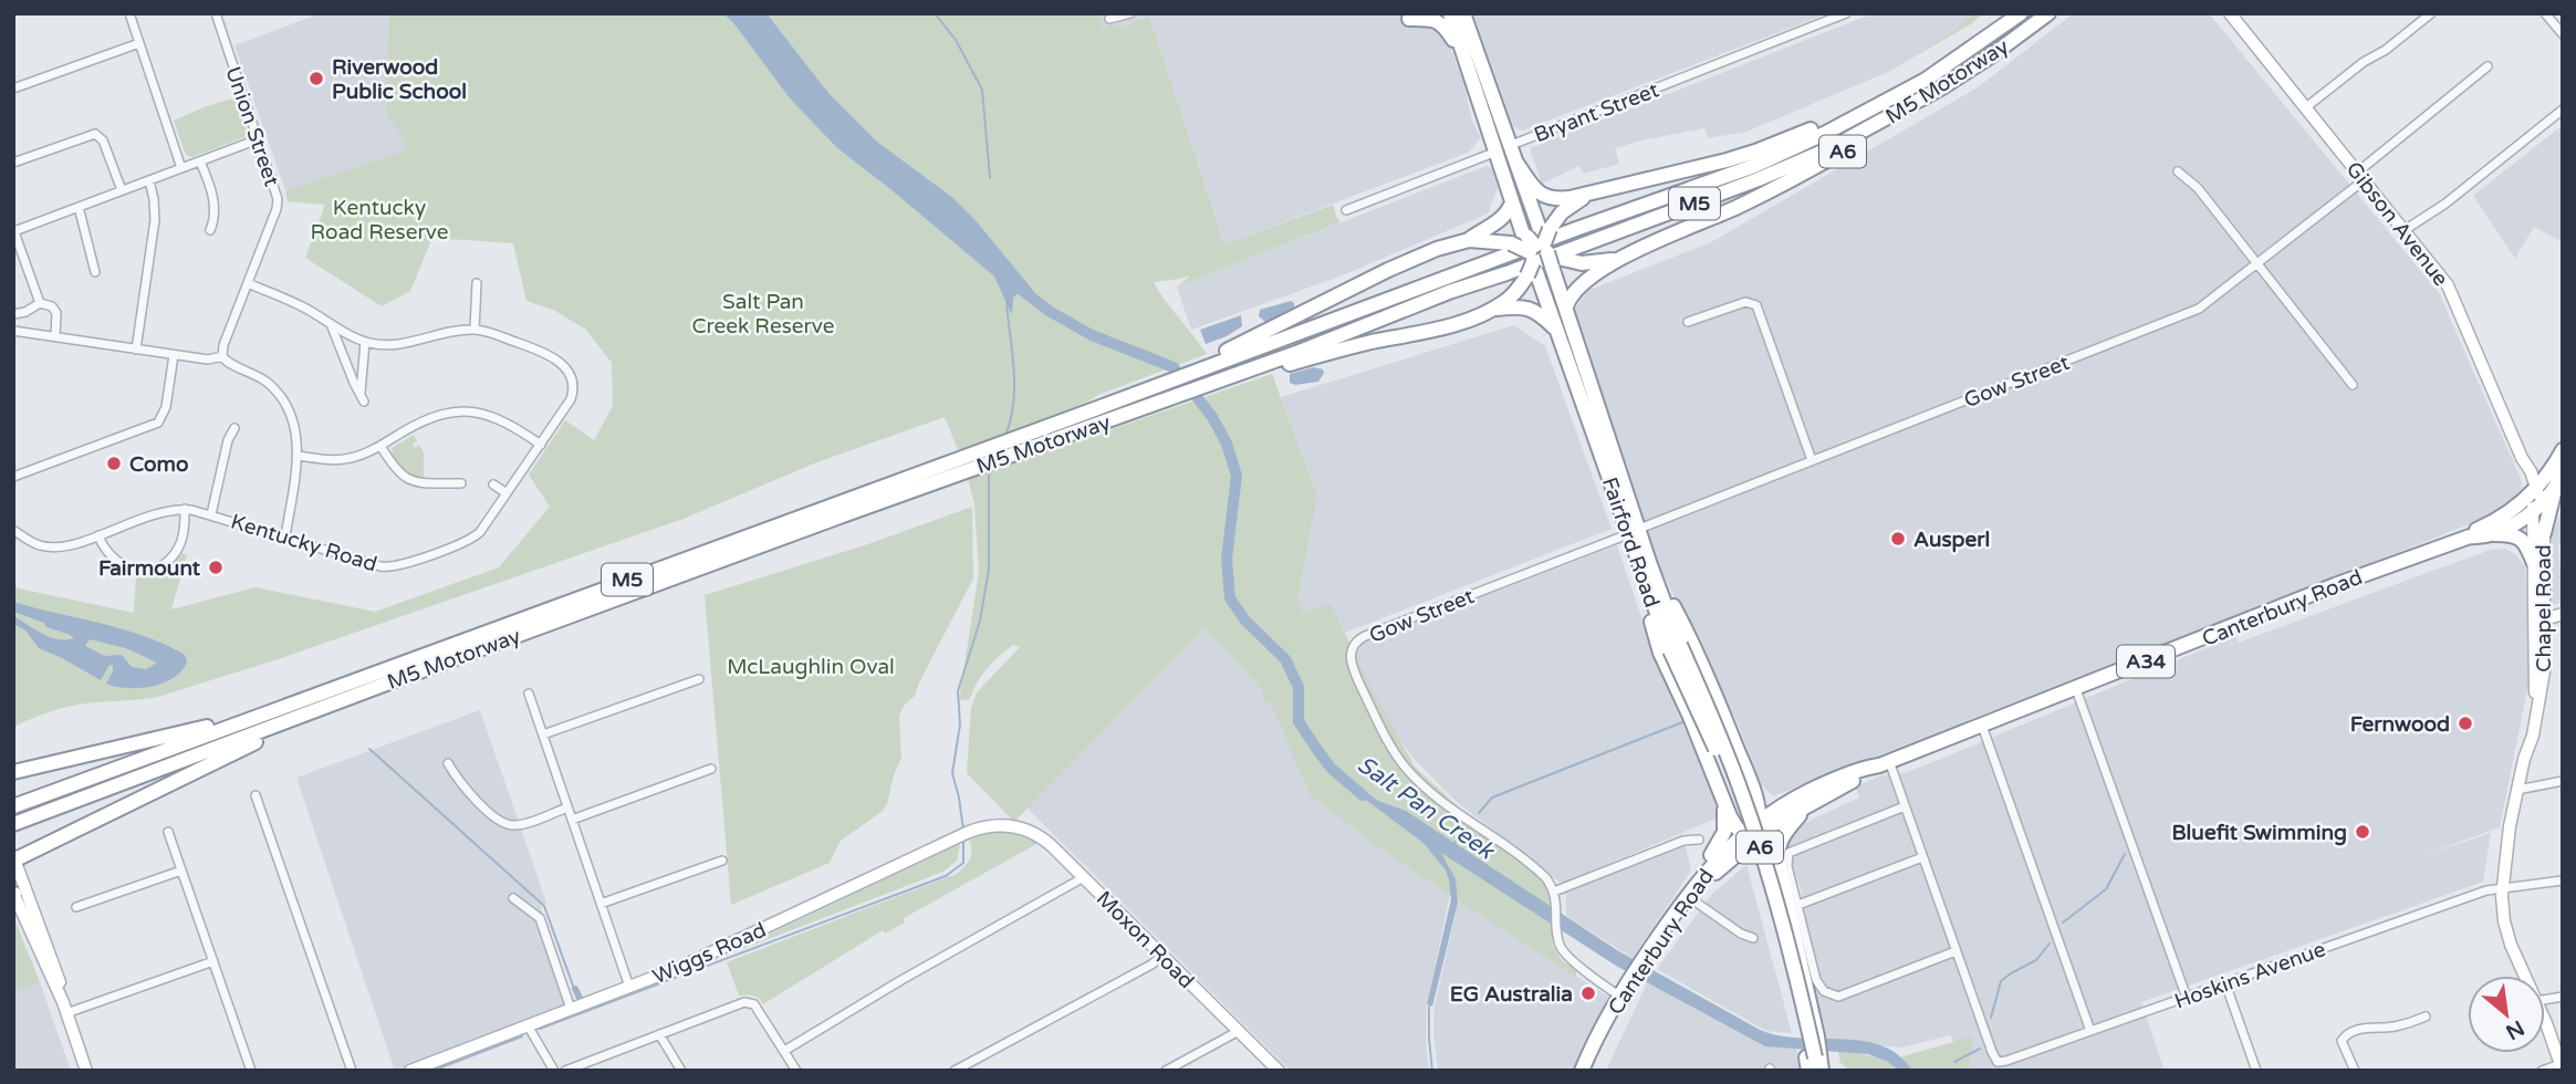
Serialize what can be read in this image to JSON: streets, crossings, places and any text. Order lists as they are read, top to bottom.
{
  "streets": {
    "highway": [
      "M5 Motorway",
      "A6",
      "M5",
      "Fairford Road",
      "Canterbury Road",
      "A34"
    ],
    "main road": [
      "Gibson Avenue",
      "Chapel Road",
      "Moxon Road",
      "Wiggs Road"
    ],
    "street": [
      "Bryant Street",
      "Union Street",
      "Gow Street",
      "Kentucky Road",
      "Hoskins Avenue"
    ]
  },
  "crossings": [
    ["M5 Motorway", "A6"],
    ["M5 Motorway", "M5"],
    ["Bryant Street", "A6"],
    ["Union Street", "Kentucky Road"],
    ["A6", "M5"],
    ["A6", "Fairford Road"],
    ["A6", "Canterbury Road"],
    ["M5", "Fairford Road"],
    ["Gibson Avenue", "Gow Street"],
    ["Gibson Avenue", "Canterbury Road"],
    ["Gibson Avenue", "Chapel Road"],
    ["Gow Street", "Fairford Road"],
    ["Canterbury Road", "Chapel Road"],
    ["Chapel Road", "Hoskins Avenue"],
    ["Moxon Road", "Wiggs Road"]
  ],
  "water": ["Salt Pan Creek"],
  "parks": ["Kentucky Road Reserve", "Salt Pan Creek Reserve", "McLaughlin Oval"],
  "places": [
    "Riverwood Public School",
    "Como",
    "Ausperl",
    "Fairmount",
    "Fernwood",
    "Bluefit Swimming",
    "EG Australia"
  ],
  "north": "bottom right"
}
